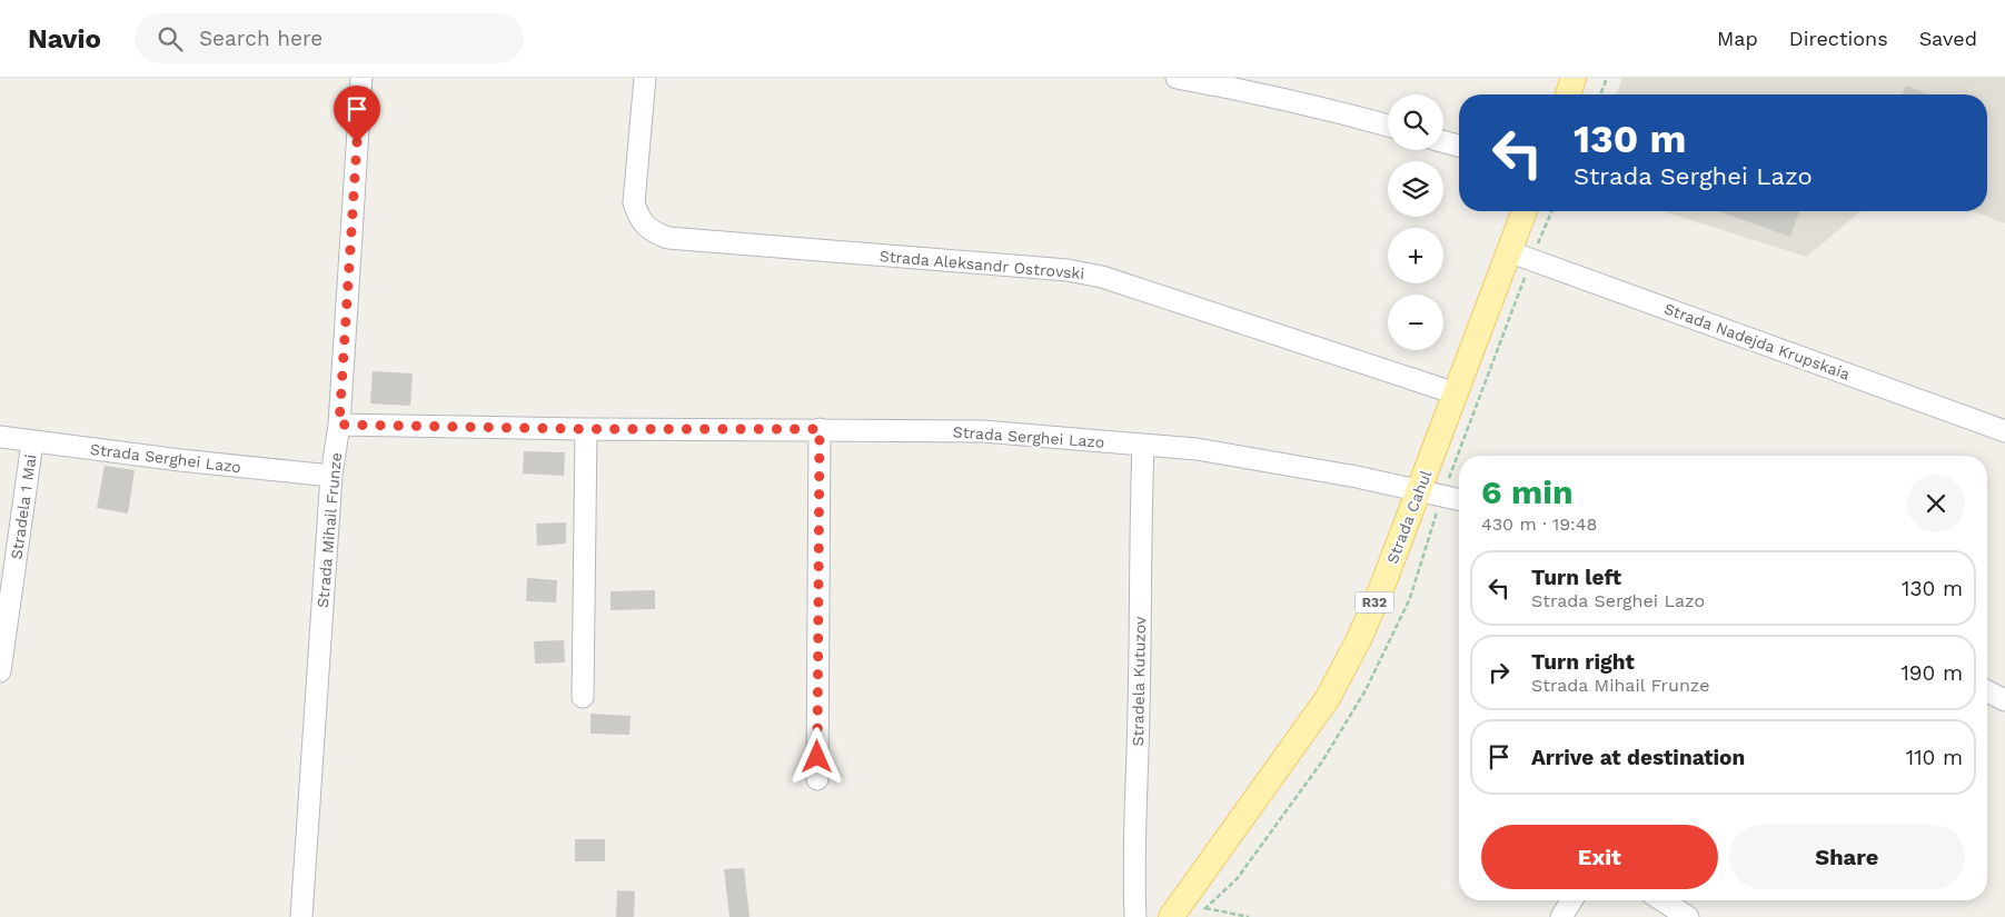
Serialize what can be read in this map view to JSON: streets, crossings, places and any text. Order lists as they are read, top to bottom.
{
  "streets": {
    "main road": ["Strada Cahul", "R32"],
    "street": [
      "Strada Aleksandr Ostrovski",
      "Strada Nadejda Krupskaia",
      "Strada Serghei Lazo",
      "Stradela 1 Mai",
      "Strada Mihail Frunze",
      "Stradela Kutuzov"
    ]
  },
  "crossings": [
    ["Strada Aleksandr Ostrovski", "Strada Cahul"],
    ["Strada Nadejda Krupskaia", "Strada Cahul"],
    ["Strada Serghei Lazo", "Stradela 1 Mai"],
    ["Strada Serghei Lazo", "Strada Cahul"],
    ["Strada Serghei Lazo", "Strada Mihail Frunze"],
    ["Strada Serghei Lazo", "Stradela Kutuzov"]
  ],
  "page": {
    "header": "Navio",
    "search": "Search here",
    "nav": ["Map", "Directions", "Saved"],
    "map_buttons": ["+", "−"],
    "turn": ["130 m", "Strada Serghei Lazo"],
    "heading": ["6 min", "430 m · 19:48"],
    "list": [
      {
        "name": "Turn left",
        "note": "Strada Serghei Lazo",
        "value": "130 m"
      },
      {
        "name": "Turn right",
        "note": "Strada Mihail Frunze",
        "value": "190 m"
      },
      {
        "name": "Arrive at destination",
        "value": "110 m"
      }
    ],
    "buttons": ["Exit", "Share"]
  }
}
